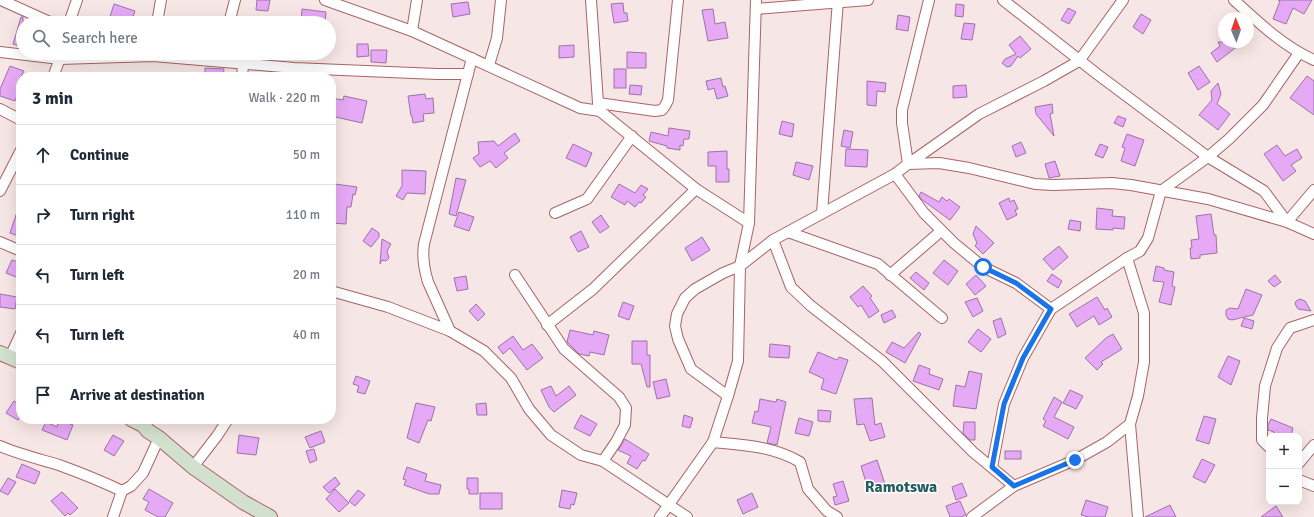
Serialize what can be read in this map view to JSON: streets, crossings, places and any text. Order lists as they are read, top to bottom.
{
  "districts": ["Ramotswa"],
  "north": "top",
  "page": {
    "search": "Search here",
    "heading": ["3 min", "Walk · 220 m"],
    "list": [
      ["Continue", "50 m"],
      ["Turn right", "110 m"],
      ["Turn left", "20 m"],
      ["Turn left", "40 m"],
      "Arrive at destination"
    ],
    "map_buttons": ["+", "−"]
  }
}
